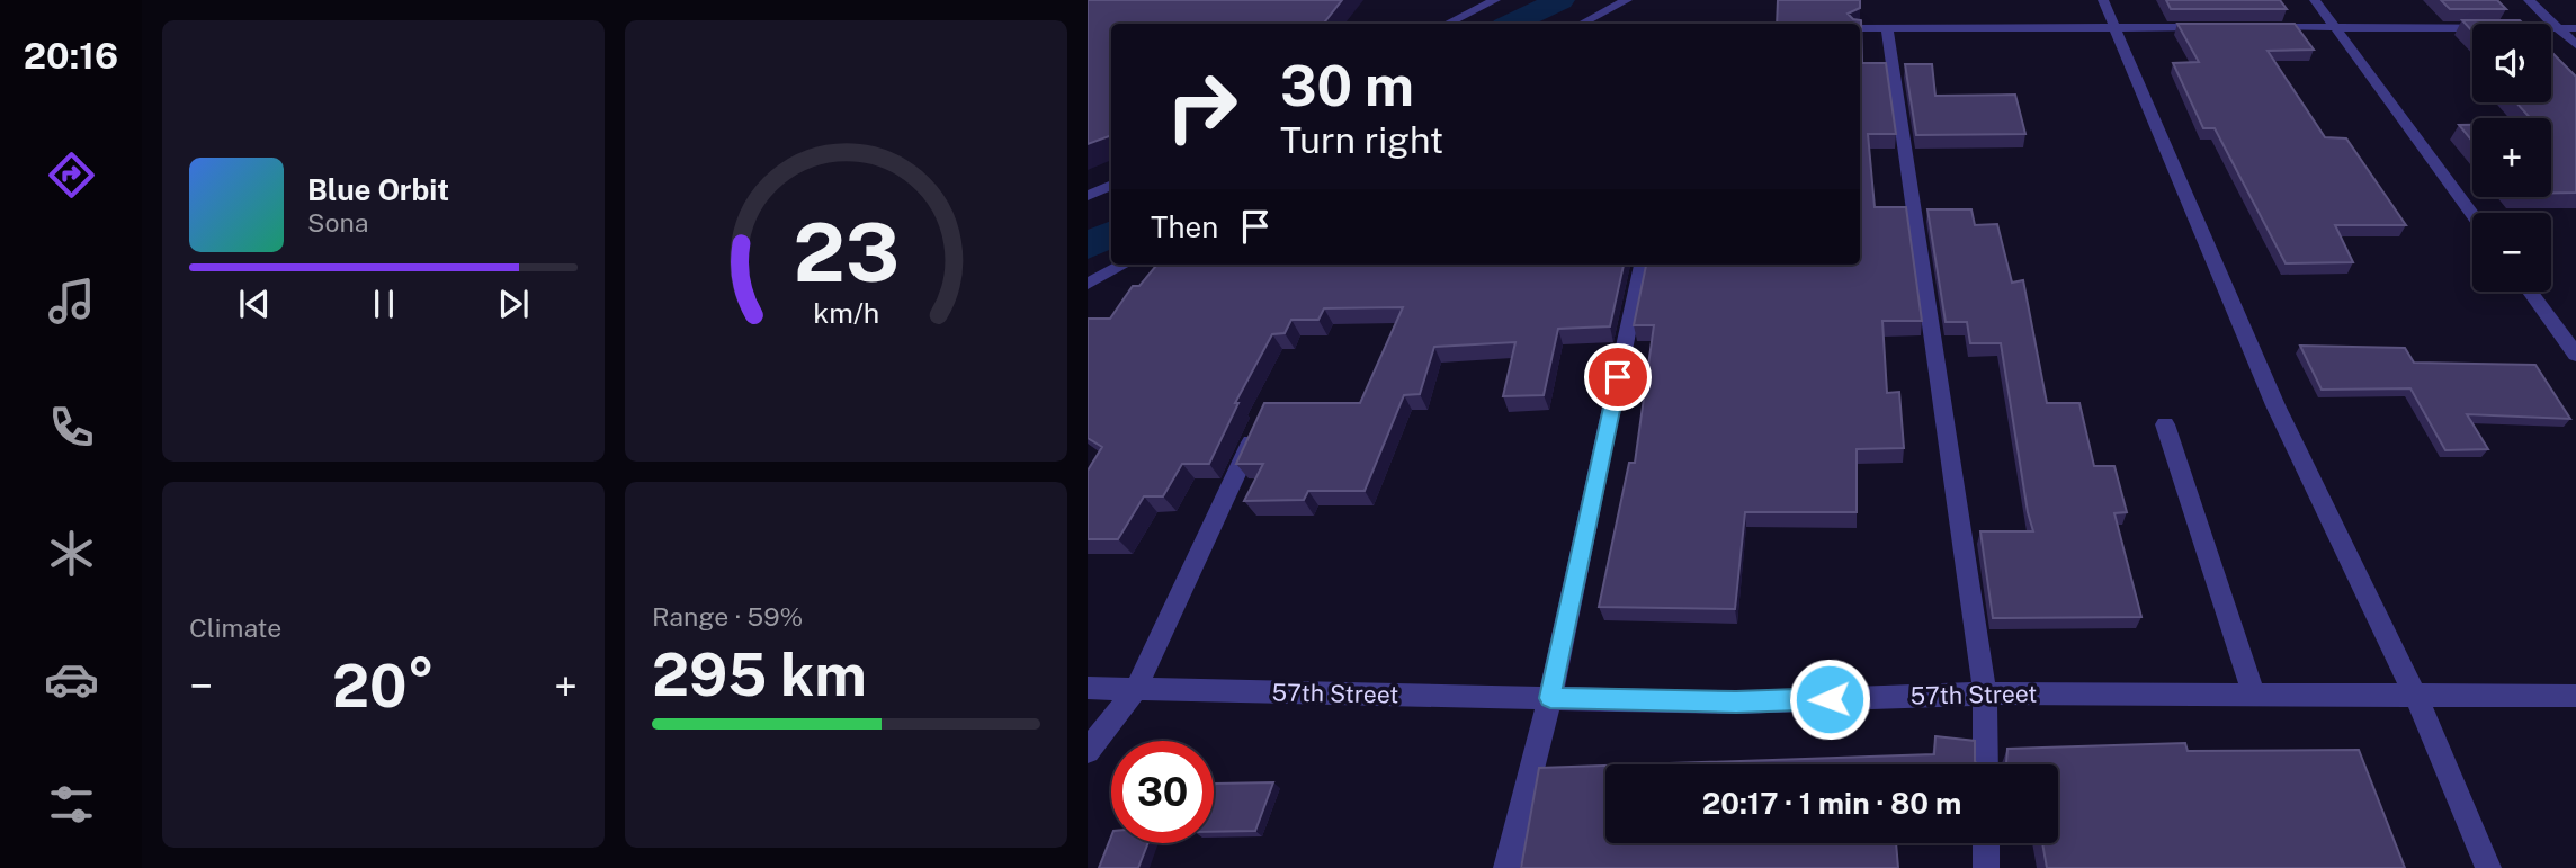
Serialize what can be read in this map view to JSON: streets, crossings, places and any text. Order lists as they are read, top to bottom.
{
  "streets": {
    "street": ["57th Street"]
  },
  "page": {
    "tabs": "20:16",
    "map_buttons": ["+", "−"],
    "turn": ["30 m", "Turn right"],
    "song": ["Blue Orbit", "Sona"],
    "then": "Then",
    "tile": [
      "Climate",
      ["Range · 59%", "295 km"]
    ],
    "heat": ["−", "20°", "+"],
    "limit": "30",
    "trip": "20:17 · 1 min · 80 m",
    "gauge": ["23", "km/h"]
  }
}
